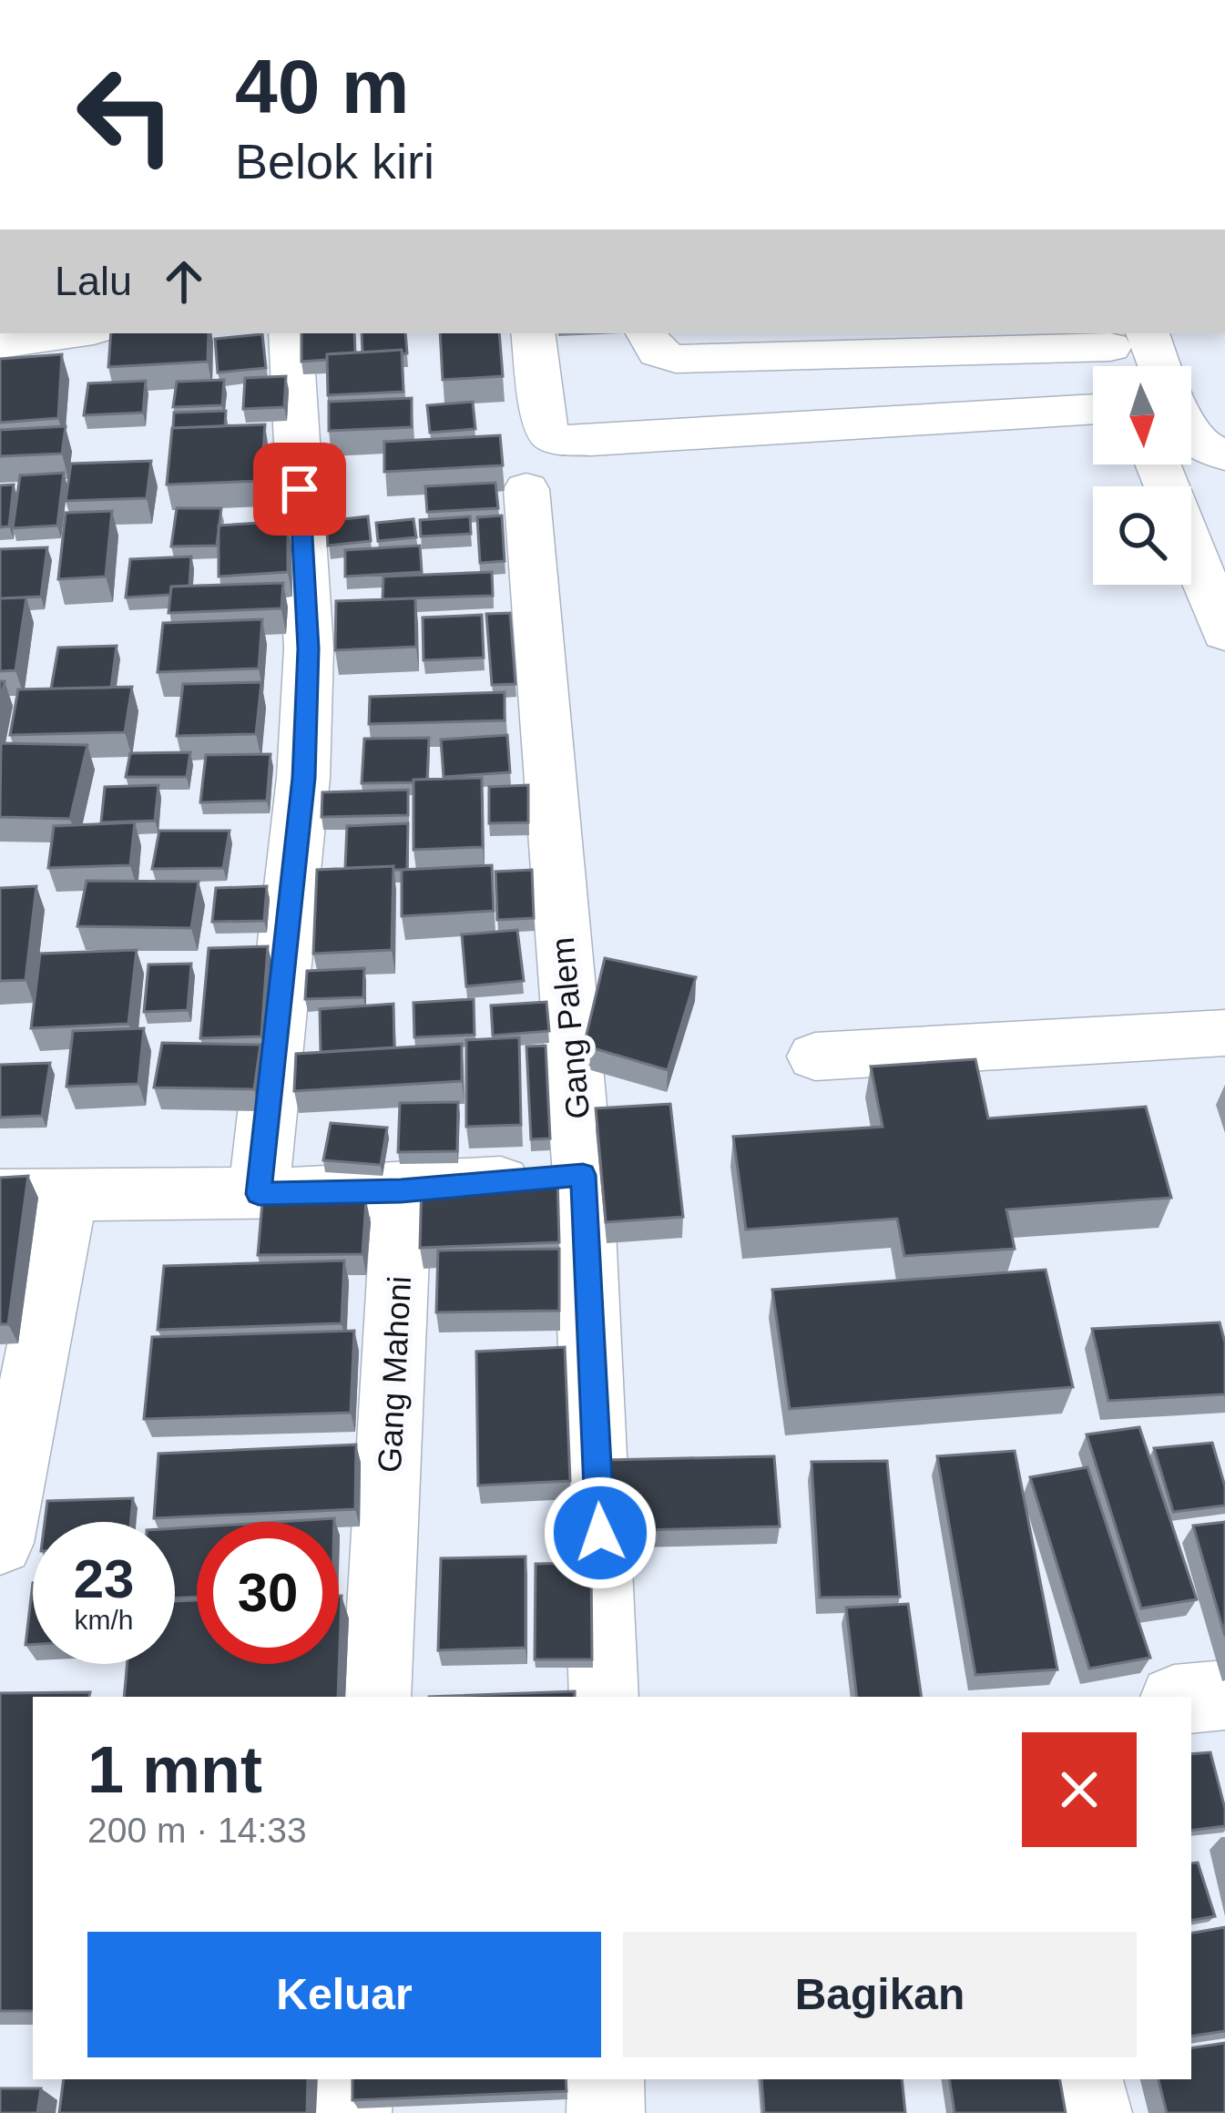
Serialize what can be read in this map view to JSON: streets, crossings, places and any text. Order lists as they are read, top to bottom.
{
  "streets": {
    "street": ["Gang Palem", "Gang Mahoni"]
  },
  "north": "bottom",
  "page": {
    "turn": ["40 m", "Belok kiri"],
    "then": "Lalu",
    "speed": "23 km/h",
    "limit": "30",
    "heading": ["1 mnt", "200 m · 14:33"],
    "buttons": ["Keluar", "Bagikan"]
  }
}
